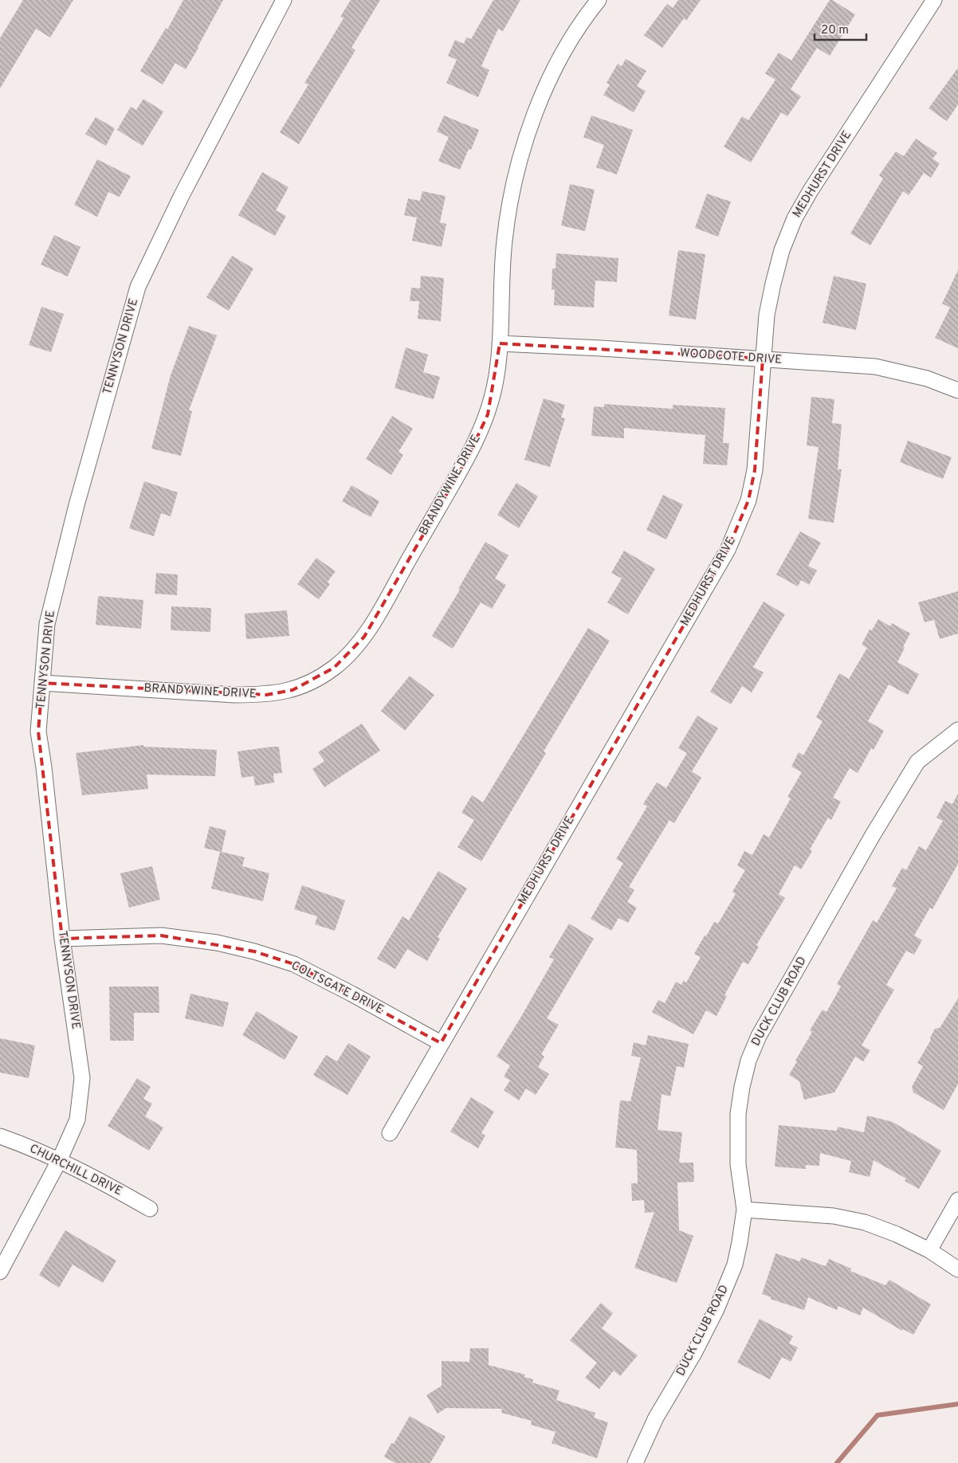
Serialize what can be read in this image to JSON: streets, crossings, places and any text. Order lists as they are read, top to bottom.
{
  "streets": {
    "street": [
      "MEDHURST DRIVE",
      "TENNYSON DRIVE",
      "WOODCOTE DRIVE",
      "BRANDYWINE DRIVE",
      "COLTSGATE DRIVE",
      "DUCK CLUB ROAD",
      "CHURCHILL DRIVE"
    ]
  },
  "crossings": [
    ["MEDHURST DRIVE", "WOODCOTE DRIVE"],
    ["MEDHURST DRIVE", "COLTSGATE DRIVE"],
    ["TENNYSON DRIVE", "BRANDYWINE DRIVE"],
    ["TENNYSON DRIVE", "COLTSGATE DRIVE"],
    ["TENNYSON DRIVE", "CHURCHILL DRIVE"],
    ["WOODCOTE DRIVE", "BRANDYWINE DRIVE"]
  ],
  "scale_bar": "20 m"
}
